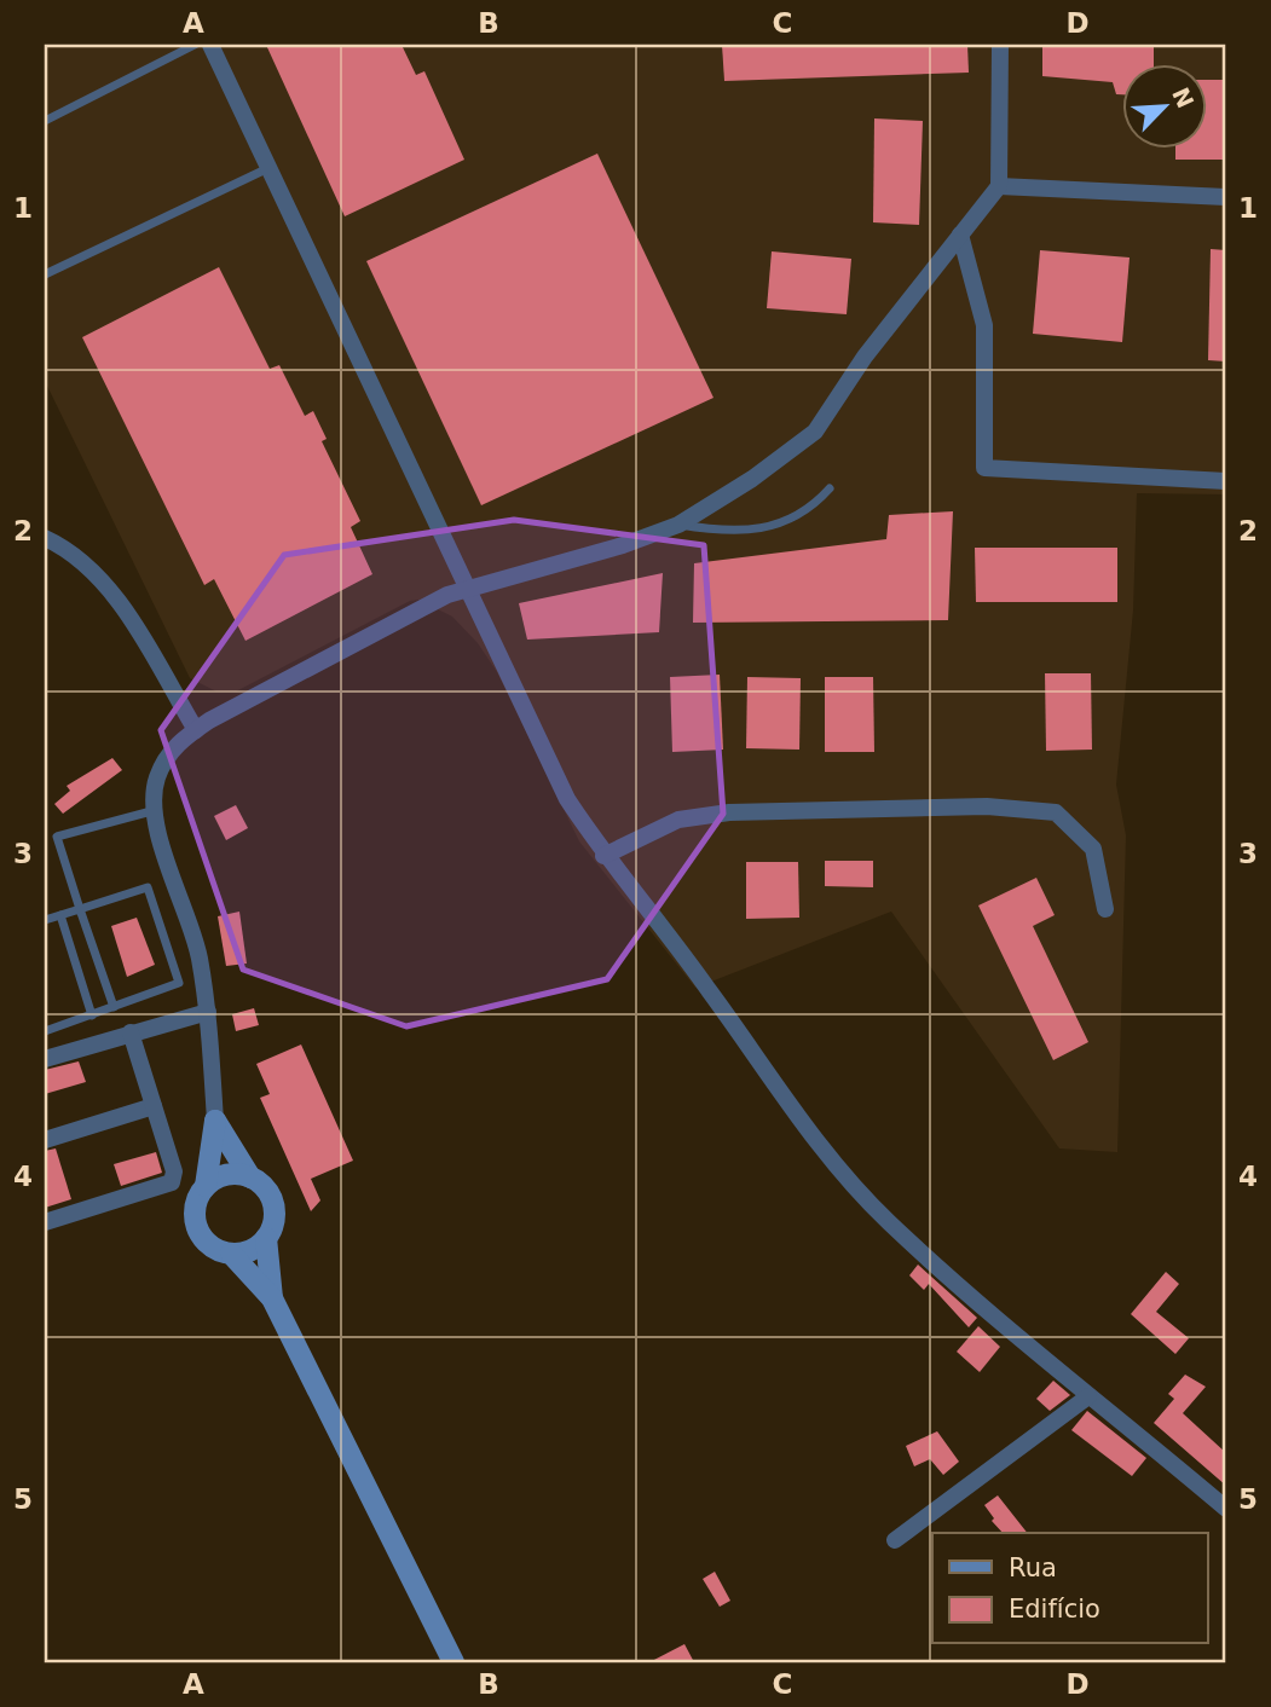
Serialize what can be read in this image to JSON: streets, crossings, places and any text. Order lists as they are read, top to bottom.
{
  "legend": ["Rua", "Edifício"],
  "north": "top right",
  "grid": {
    "columns": [
      "A",
      "B",
      "C",
      "D"
    ],
    "rows": [
      "1",
      "2",
      "3",
      "4",
      "5"
    ]
  }
}
